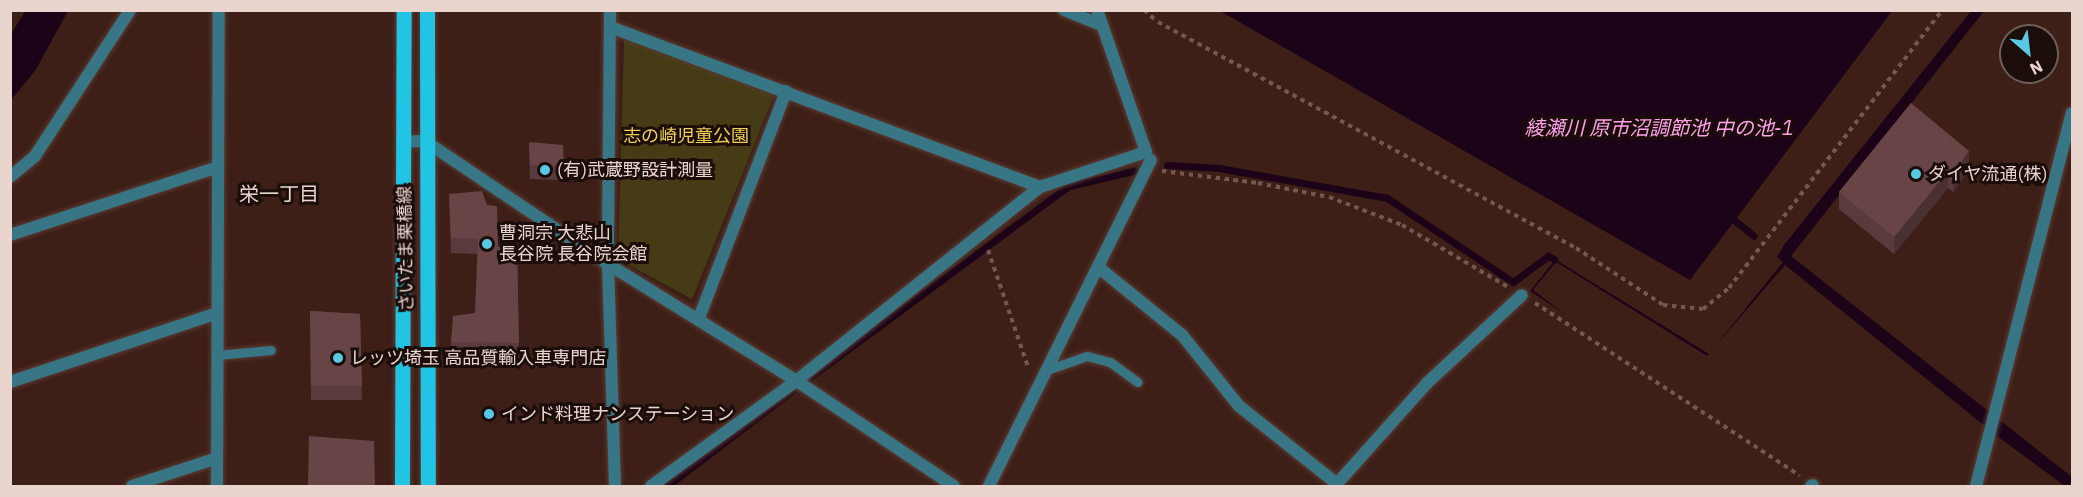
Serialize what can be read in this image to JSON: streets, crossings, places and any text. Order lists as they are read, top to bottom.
{
  "streets": {
    "main road": ["さいたま栗橋線"]
  },
  "districts": ["栄一丁目"],
  "water": ["綾瀬川 原市沼調節池 中の池-1"],
  "parks": ["志の崎児童公園"],
  "places": [
    "(有)武蔵野設計測量",
    "ダイヤ流通(株)",
    "曹洞宗 大悲山 長谷院 長谷院会館",
    "レッツ埼玉 高品質輸入車専門店",
    "インド料理ナンステーション"
  ],
  "north": "bottom right"
}
